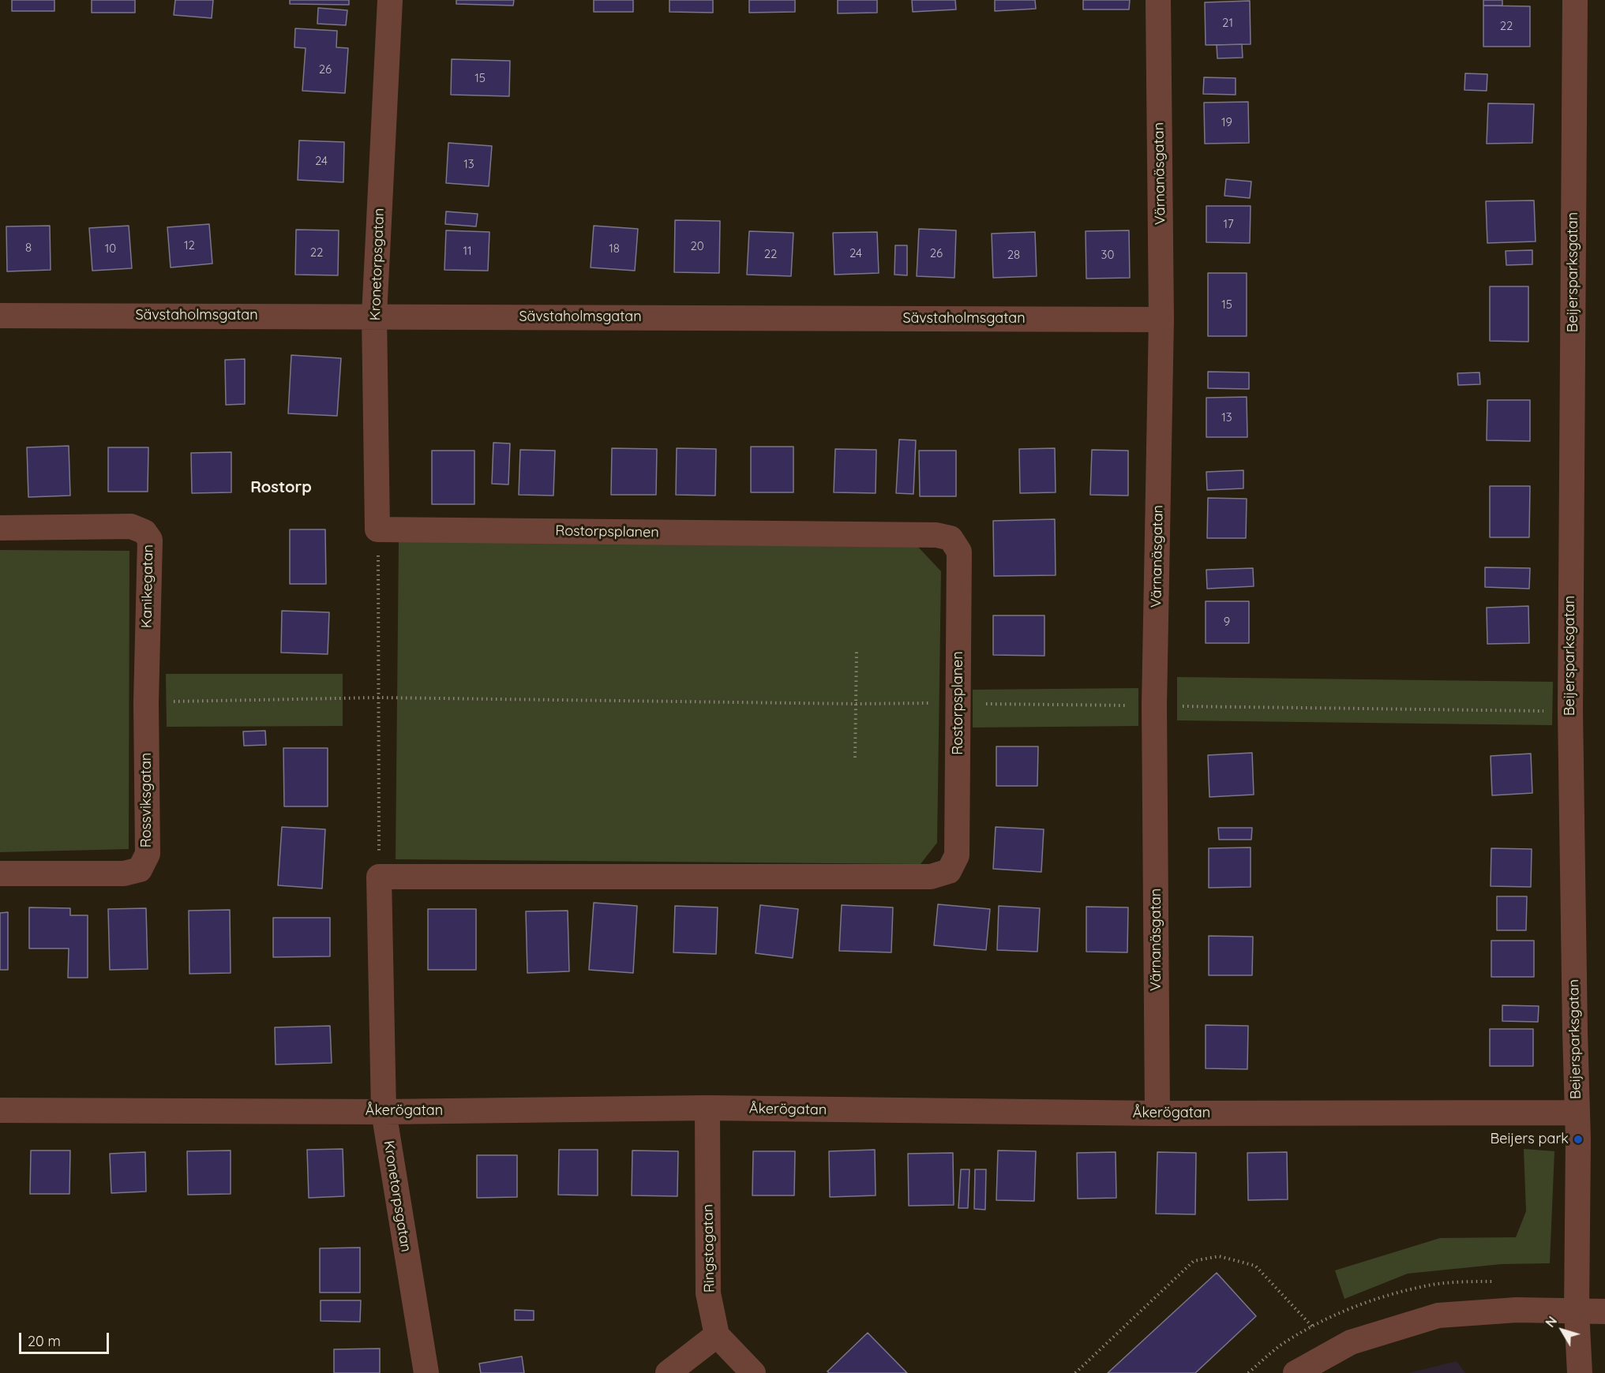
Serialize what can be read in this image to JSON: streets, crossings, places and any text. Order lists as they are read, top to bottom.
{
  "streets": {
    "street": [
      "Värnanäsgatan",
      "Kronetorpsgatan",
      "Beijersparksgatan",
      "Sävstaholmsgatan",
      "Rostorpsplanen",
      "Kanikegatan",
      "Rossviksgatan",
      "Åkerögatan",
      "Ringstagatan"
    ]
  },
  "crossings": [
    ["Värnanäsgatan", "Sävstaholmsgatan"],
    ["Värnanäsgatan", "Åkerögatan"],
    ["Kronetorpsgatan", "Sävstaholmsgatan"],
    ["Kronetorpsgatan", "Rostorpsplanen"],
    ["Kronetorpsgatan", "Åkerögatan"],
    ["Beijersparksgatan", "Åkerögatan"],
    ["Kanikegatan", "Rossviksgatan"],
    ["Åkerögatan", "Ringstagatan"]
  ],
  "districts": ["Rostorp"],
  "places": ["Beijers park"],
  "house_numbers": [
    "21",
    "22",
    "26",
    "15",
    "19",
    "24",
    "13",
    "17",
    "12",
    "20",
    "8",
    "10",
    "18",
    "11",
    "22",
    "24",
    "26",
    "22",
    "28",
    "30",
    "15",
    "13",
    "9"
  ],
  "scale_bar": "20 m",
  "north": "top left"
}
